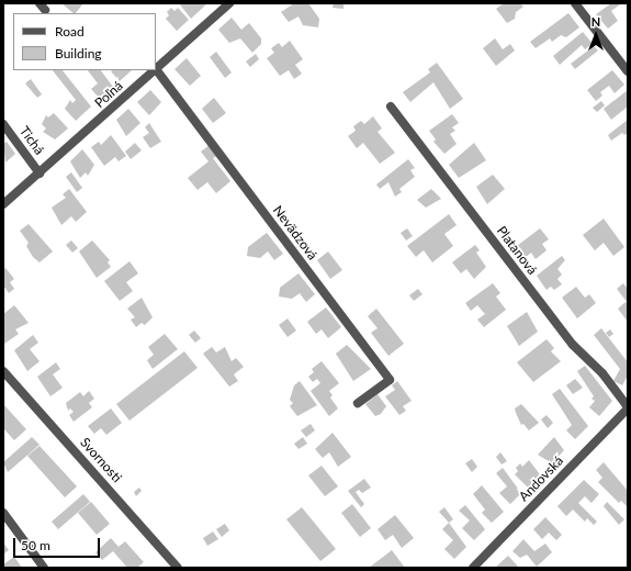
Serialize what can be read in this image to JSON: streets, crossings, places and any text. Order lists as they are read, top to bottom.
{
  "streets": {
    "street": [
      "Poľná",
      "Tichá",
      "Nevädzová",
      "Platanová",
      "Svornosti",
      "Andovská"
    ]
  },
  "crossings": [
    ["Poľná", "Tichá"],
    ["Poľná", "Nevädzová"],
    ["Platanová", "Andovská"]
  ],
  "legend": ["Road", "Building"],
  "scale_bar": "50 m",
  "north": "top"
}
